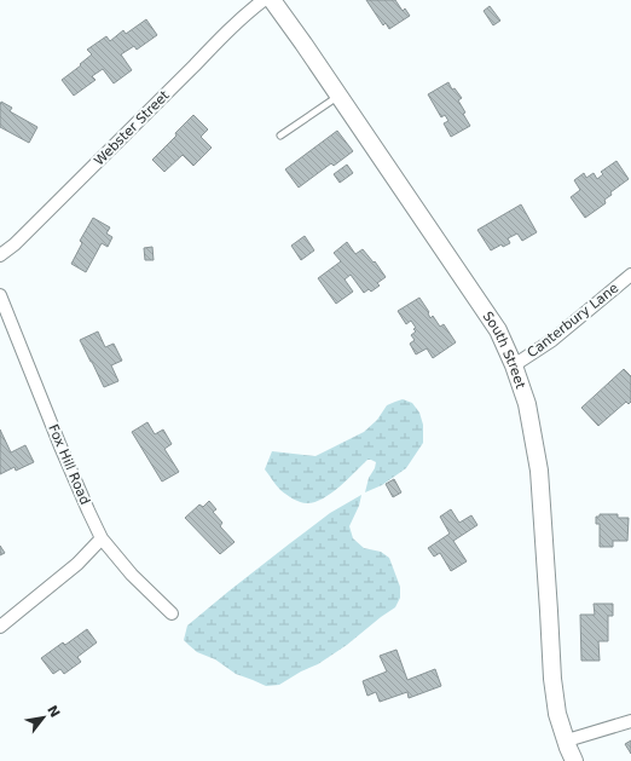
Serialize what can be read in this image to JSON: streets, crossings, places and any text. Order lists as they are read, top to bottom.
{
  "streets": {
    "street": [
      "Webster Street",
      "Canterbury Lane",
      "South Street",
      "Fox Hill Road"
    ]
  },
  "crossings": [
    ["Canterbury Lane", "South Street"]
  ],
  "north": "top right"
}
